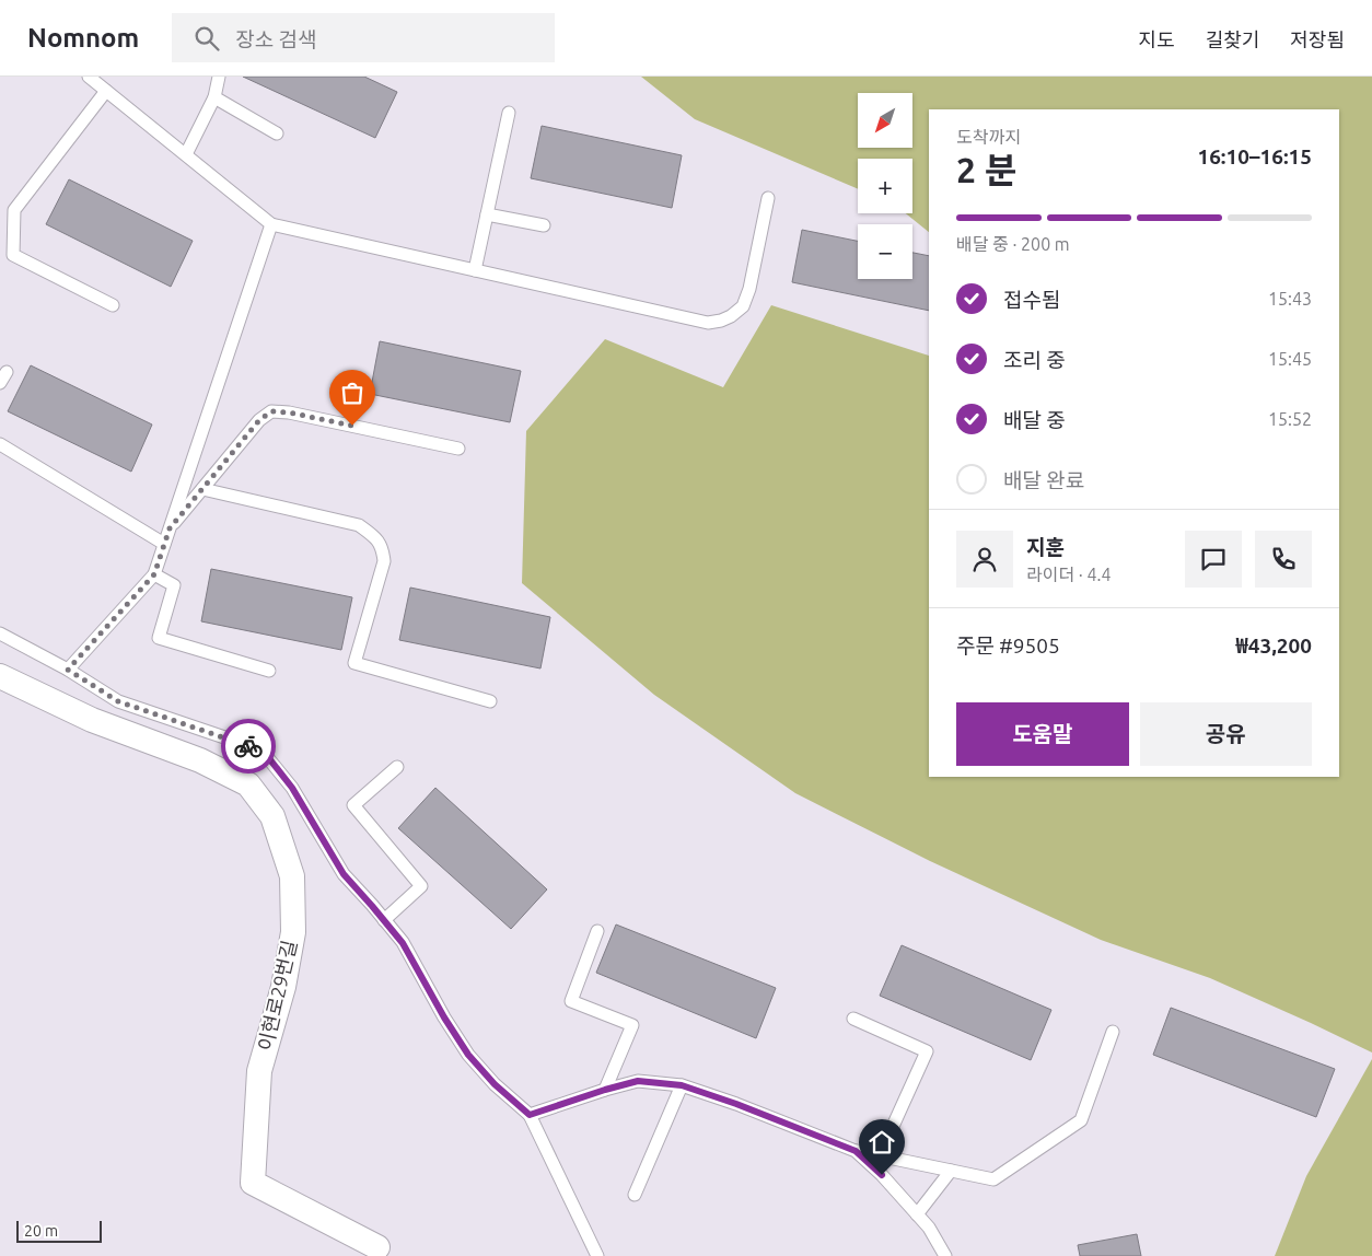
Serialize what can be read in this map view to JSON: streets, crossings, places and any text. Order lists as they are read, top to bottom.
{
  "streets": {
    "street": ["이현로29번길"]
  },
  "scale_bar": "20 m",
  "north": "bottom left",
  "page": {
    "header": "Nomnom",
    "search": "장소 검색",
    "nav": ["지도", "길찾기", "저장됨"],
    "map_buttons": ["+", "−"],
    "heading": ["2 분", "도착까지", "16:10–16:15"],
    "panel": [
      "지훈",
      "라이더 · 4.4",
      "주문 #9505",
      "₩43,200"
    ],
    "bar": "배달 중 · 200 m",
    "list": [
      ["접수됨", "15:43"],
      ["조리 중", "15:45"],
      ["배달 중", "15:52"],
      "배달 완료"
    ],
    "buttons": ["도움말", "공유"],
    "scale": "20 m"
  }
}
